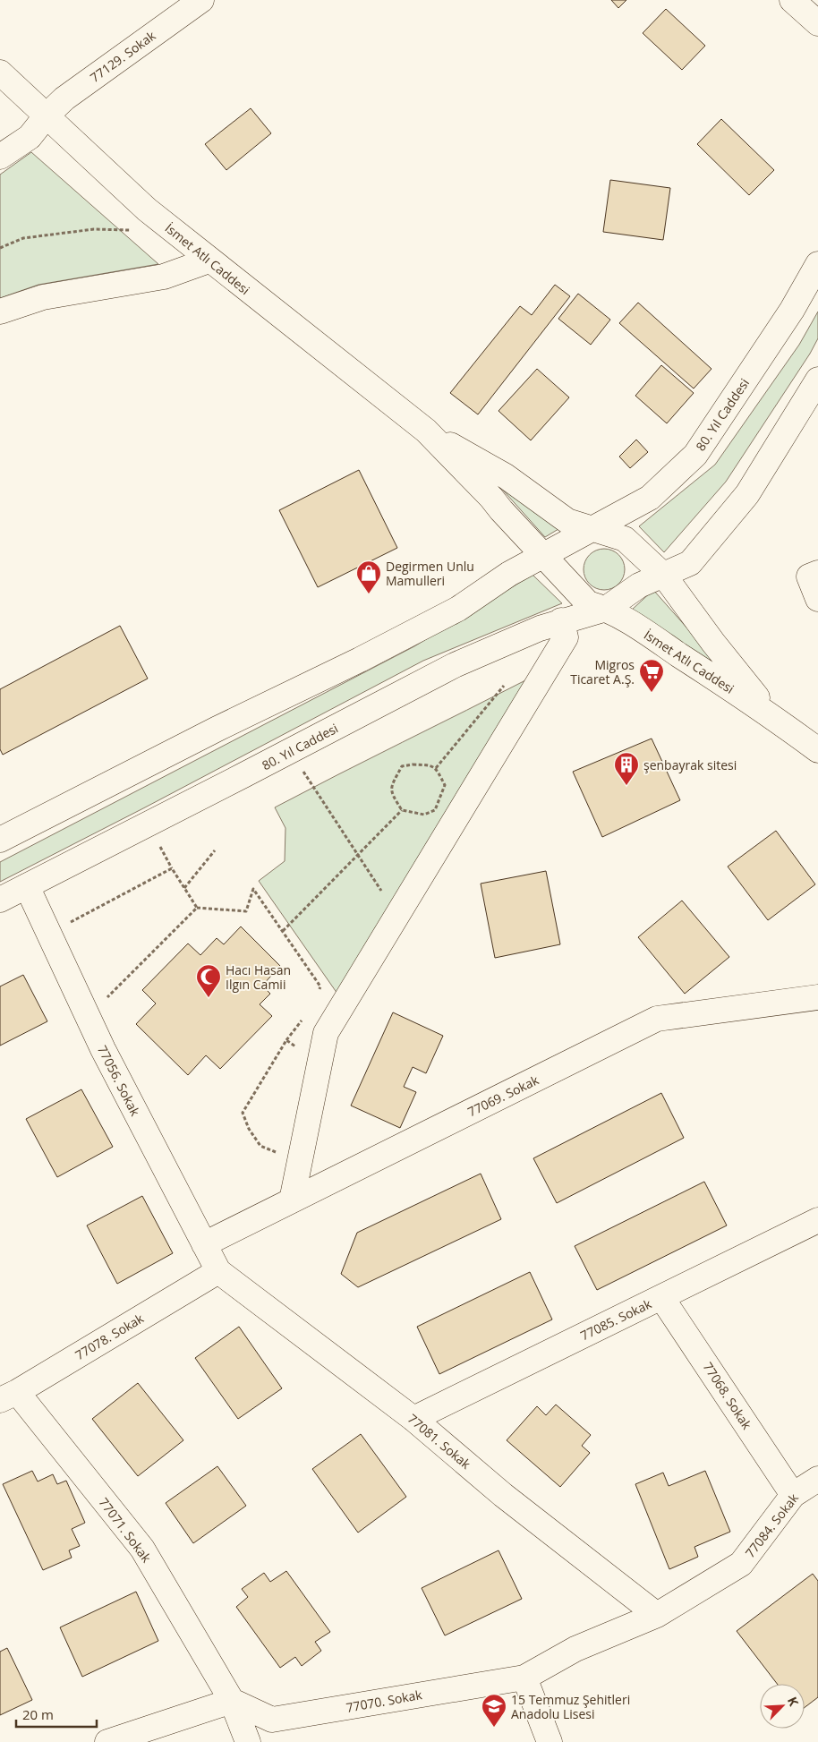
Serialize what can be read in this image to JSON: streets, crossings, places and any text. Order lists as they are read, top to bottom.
{
  "streets": {
    "street": [
      "77129. Sokak",
      "İsmet Atlı Caddesi",
      "80. Yıl Caddesi",
      "77056. Sokak",
      "77069. Sokak",
      "77085. Sokak",
      "77078. Sokak",
      "77068. Sokak",
      "77081. Sokak",
      "77084. Sokak",
      "77071. Sokak",
      "77070. Sokak"
    ]
  },
  "crossings": [
    ["77129. Sokak", "İsmet Atlı Caddesi"],
    ["İsmet Atlı Caddesi", "80. Yıl Caddesi"],
    ["80. Yıl Caddesi", "77056. Sokak"],
    ["77056. Sokak", "77069. Sokak"],
    ["77056. Sokak", "77078. Sokak"],
    ["77056. Sokak", "77081. Sokak"],
    ["77085. Sokak", "77068. Sokak"],
    ["77085. Sokak", "77081. Sokak"],
    ["77078. Sokak", "77081. Sokak"],
    ["77078. Sokak", "77071. Sokak"],
    ["77068. Sokak", "77084. Sokak"],
    ["77081. Sokak", "77084. Sokak"],
    ["77081. Sokak", "77070. Sokak"],
    ["77084. Sokak", "77070. Sokak"],
    ["77071. Sokak", "77070. Sokak"]
  ],
  "places": {
    "shop": ["Degirmen Unlu Mamulleri"],
    "supermarket": ["Migros Ticaret A.Ş."],
    "building": ["şenbayrak sitesi"],
    "mosque": ["Hacı Hasan Ilgın Camii"],
    "school or university": ["15 Temmuz Şehitleri Anadolu Lisesi"]
  },
  "scale_bar": "20 m",
  "north": "top right"
}
